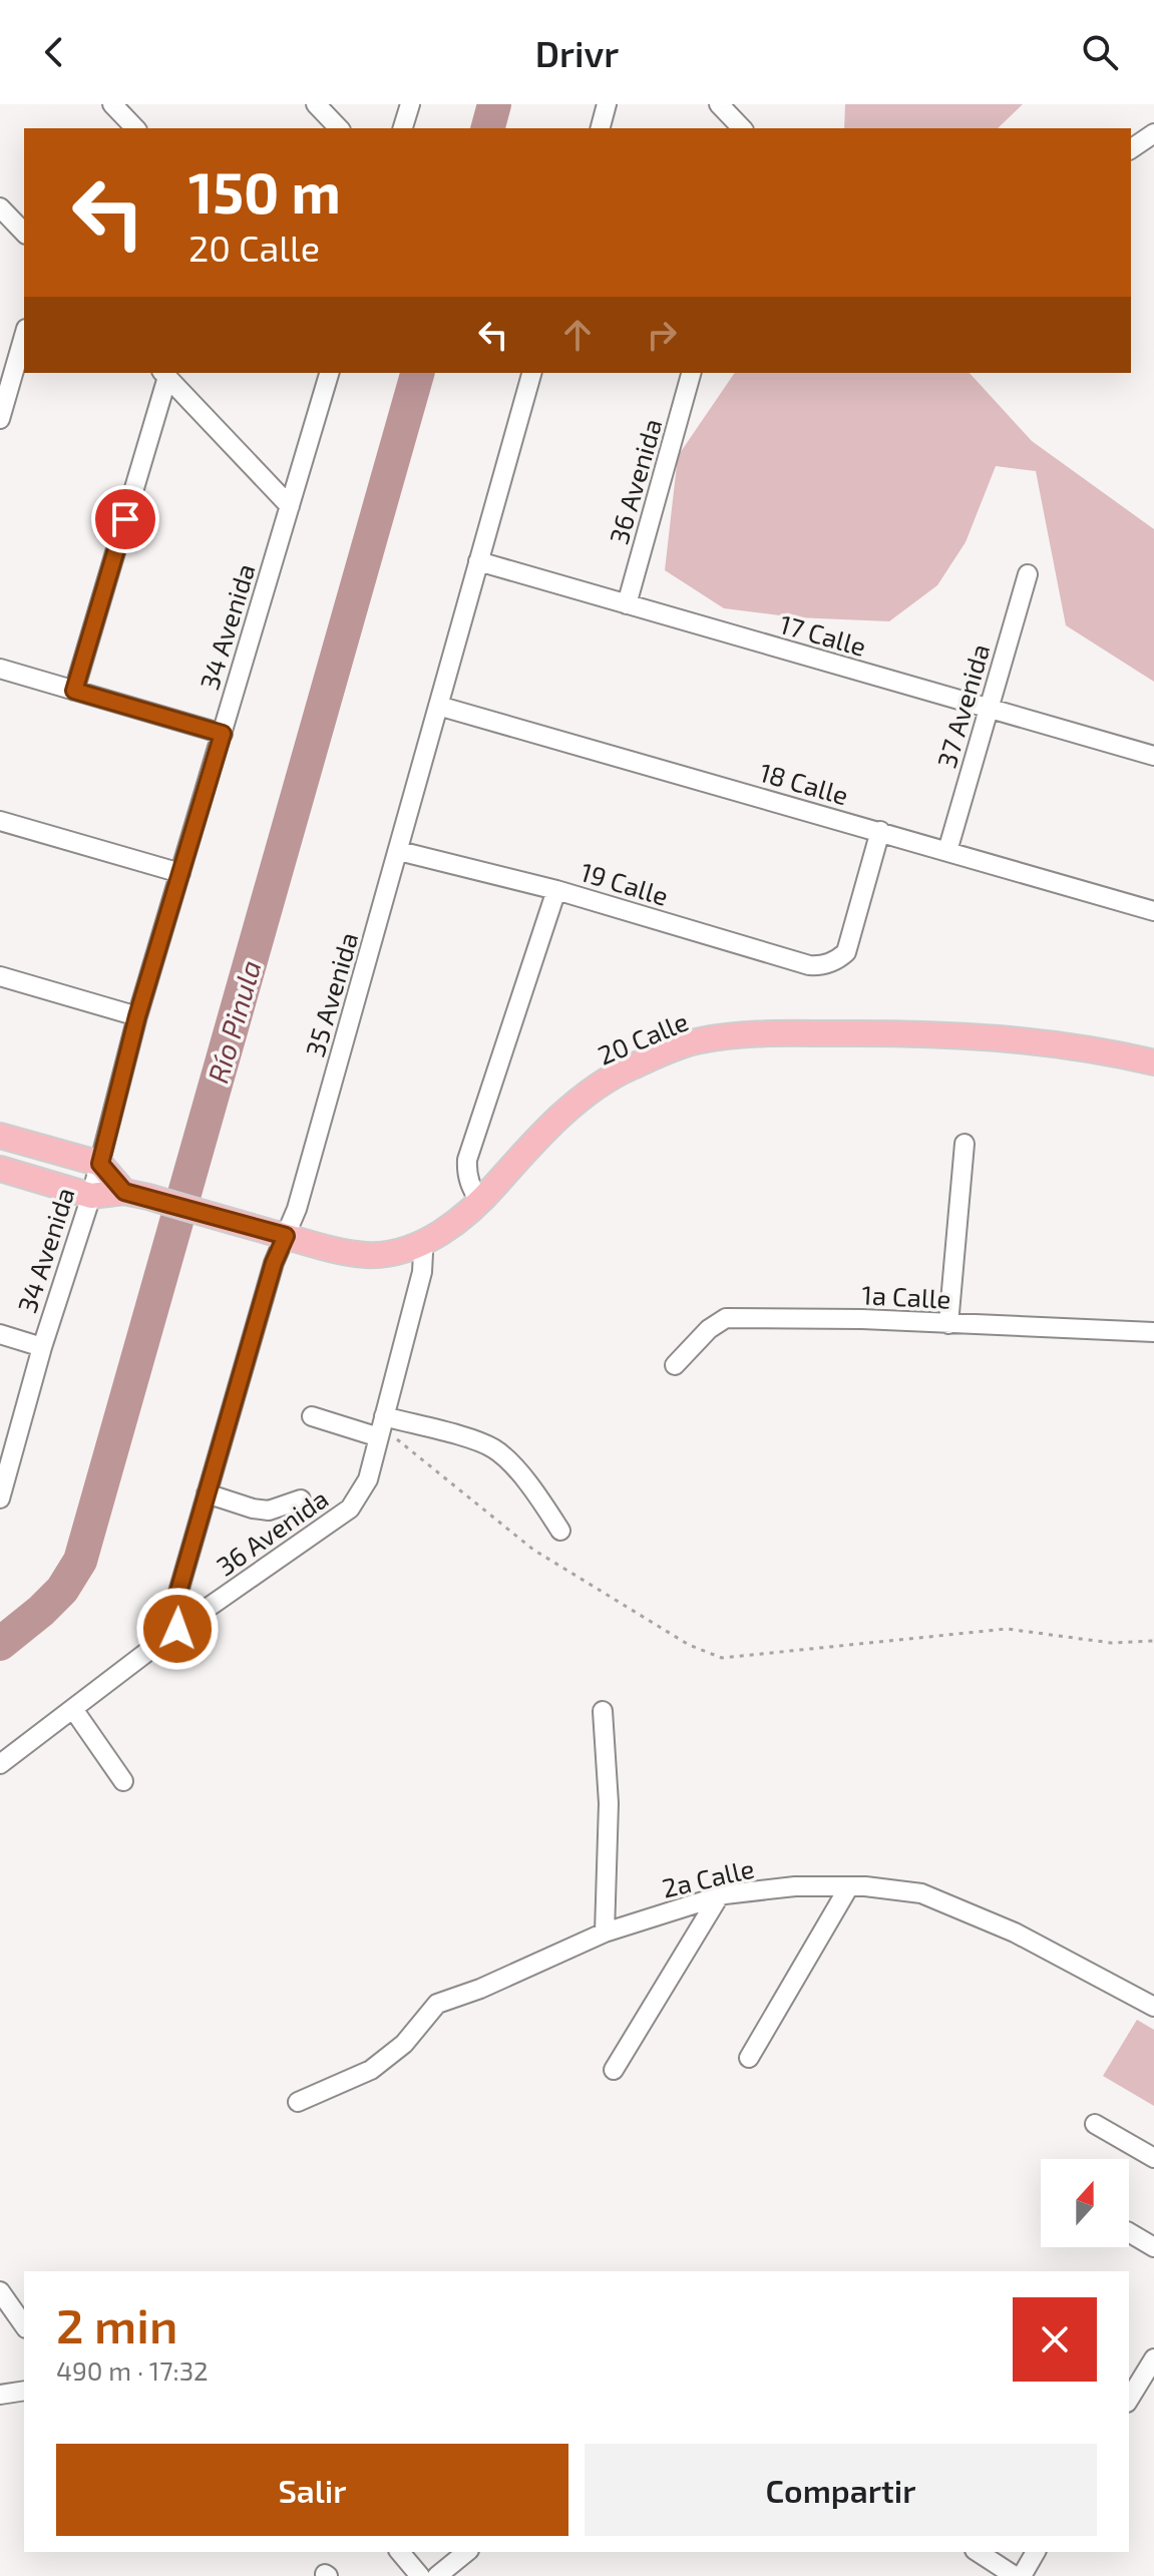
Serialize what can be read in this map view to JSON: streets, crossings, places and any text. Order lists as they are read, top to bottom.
{
  "streets": {
    "main road": ["20 Calle"],
    "street": [
      "36 Avenida",
      "34 Avenida",
      "17 Calle",
      "37 Avenida",
      "18 Calle",
      "19 Calle",
      "35 Avenida",
      "1a Calle",
      "2a Calle"
    ]
  },
  "crossings": [
    ["36 Avenida", "17 Calle"],
    ["36 Avenida", "35 Avenida"],
    ["36 Avenida", "20 Calle"],
    ["34 Avenida", "20 Calle"],
    ["17 Calle", "37 Avenida"],
    ["17 Calle", "35 Avenida"],
    ["37 Avenida", "18 Calle"],
    ["18 Calle", "19 Calle"],
    ["18 Calle", "35 Avenida"],
    ["19 Calle", "35 Avenida"],
    ["35 Avenida", "20 Calle"]
  ],
  "water": ["Río Pinula"],
  "north": "top",
  "page": {
    "header": "Drivr",
    "turn": ["150 m", "20 Calle"],
    "heading": ["2 min", "490 m · 17:32"],
    "buttons": ["Salir", "Compartir"]
  }
}
